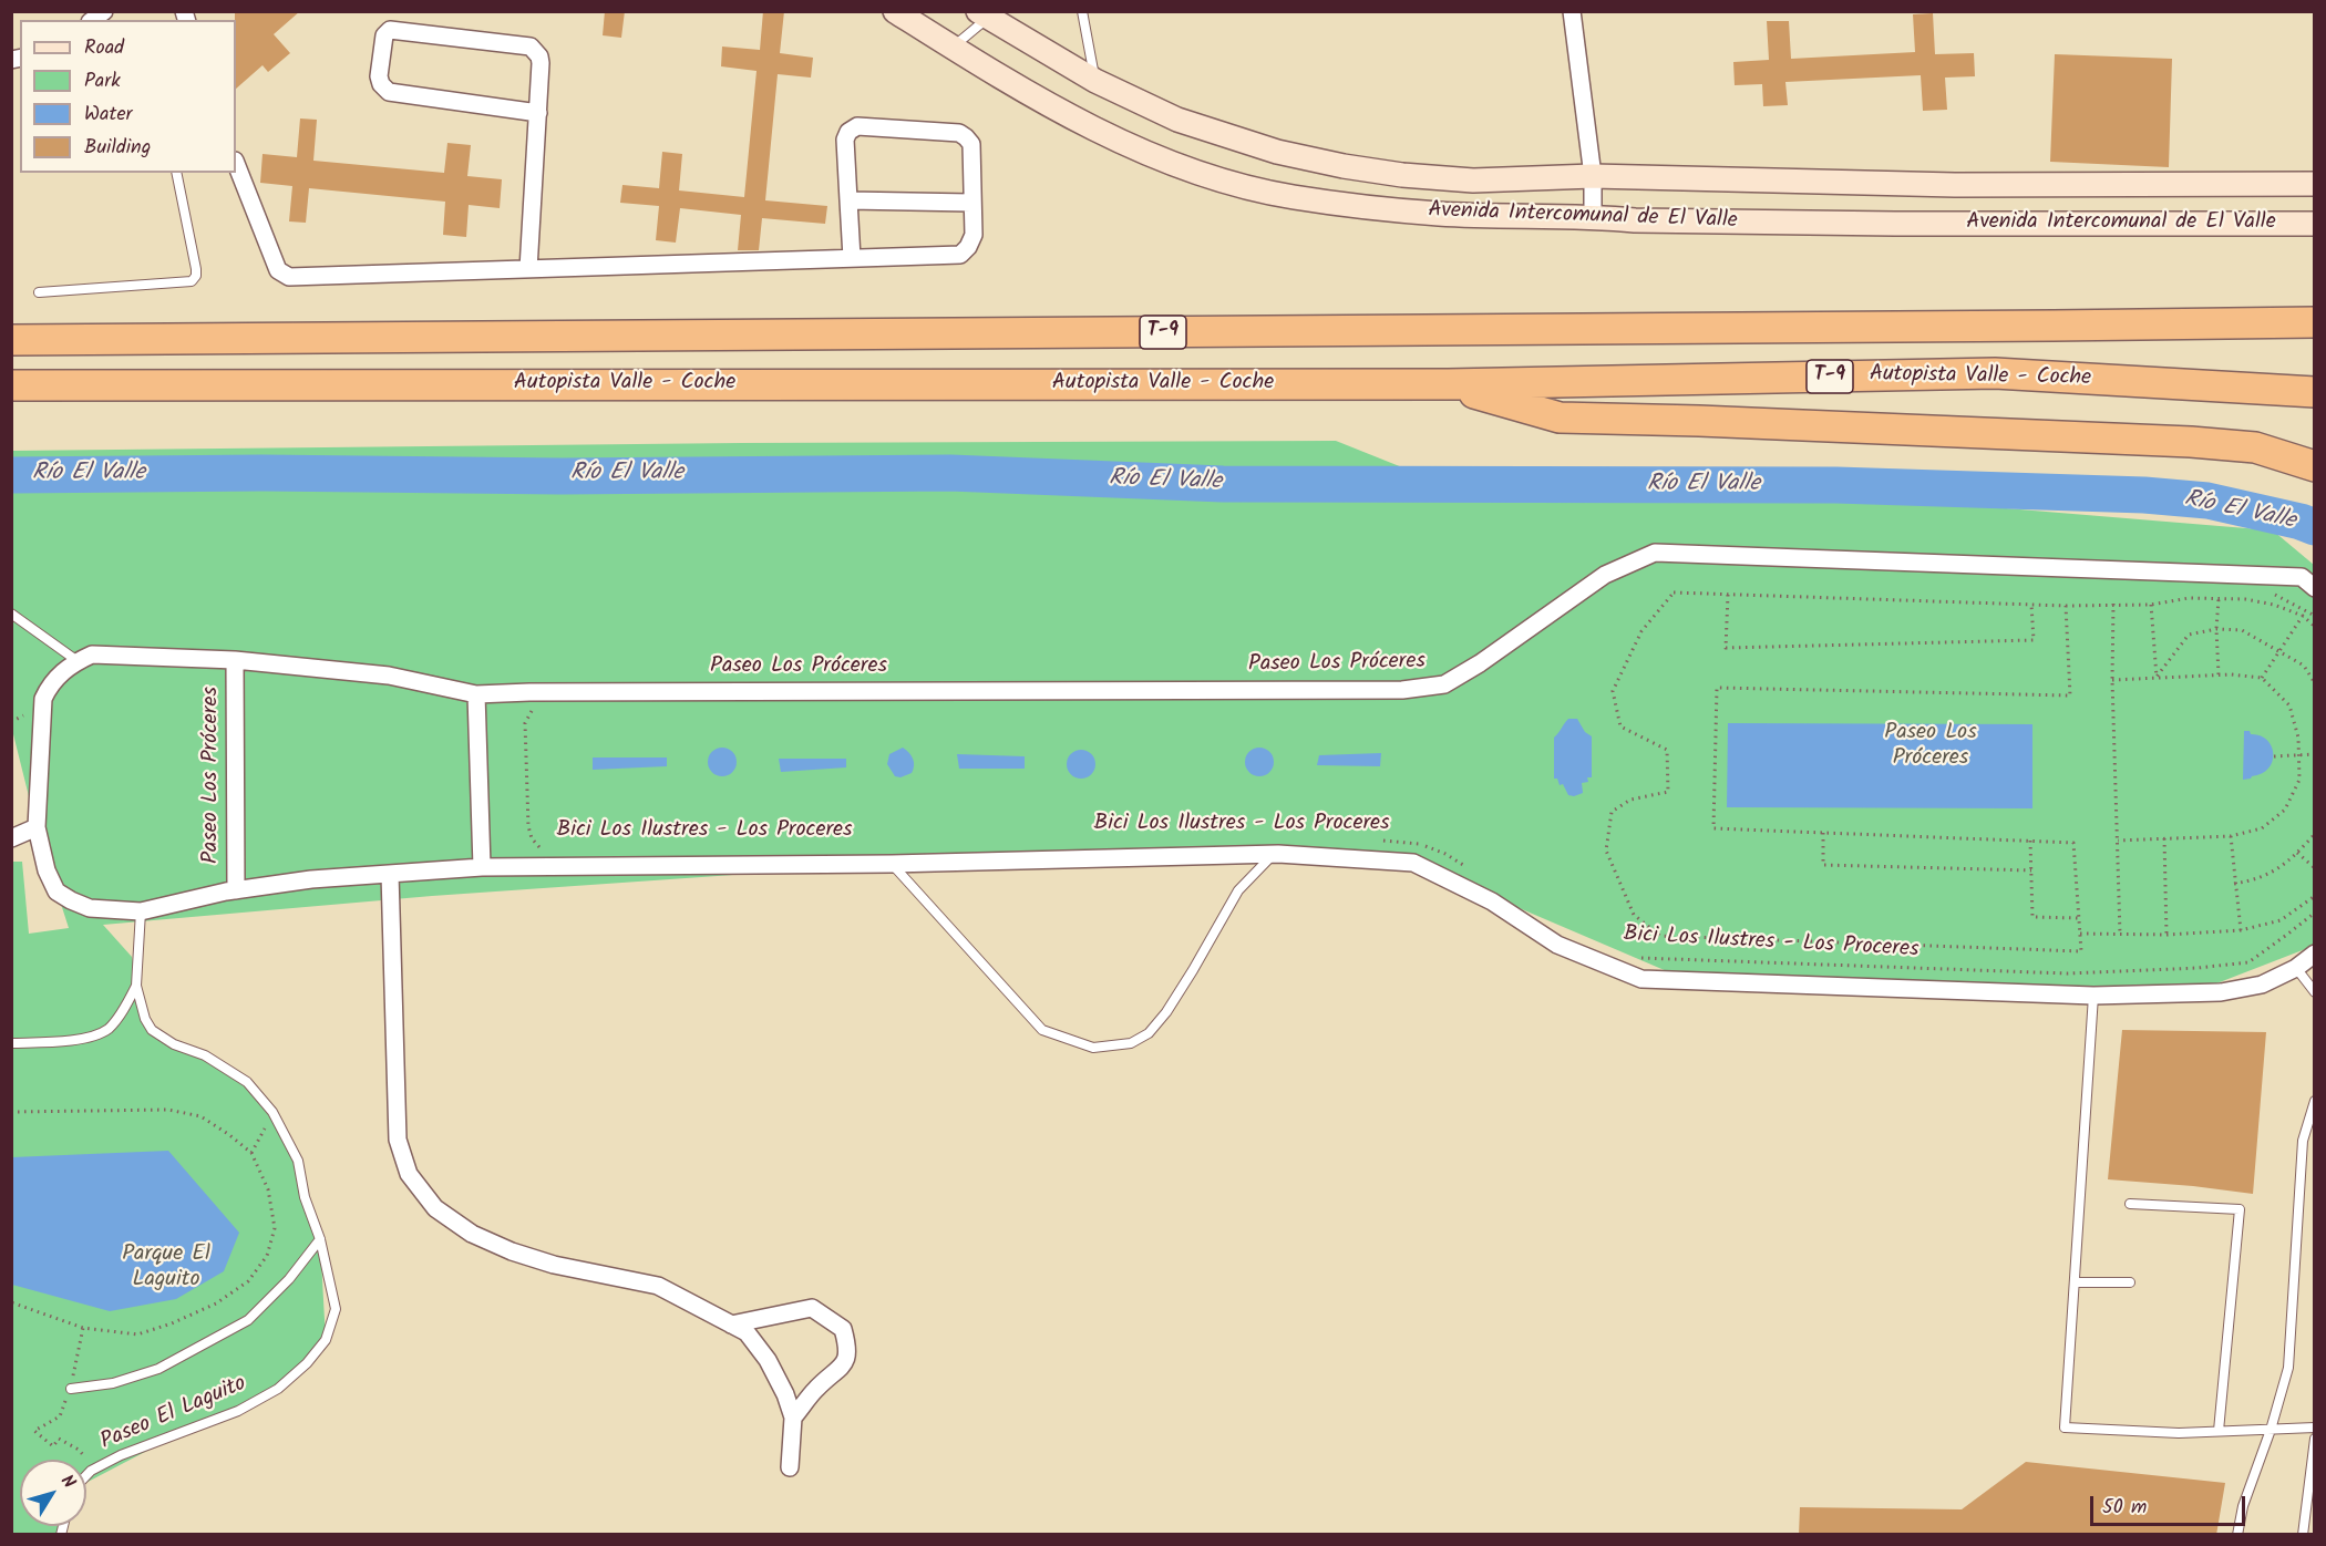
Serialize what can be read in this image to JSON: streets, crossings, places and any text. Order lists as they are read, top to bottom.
{
  "streets": {
    "highway": ["T-9", "Autopista Valle - Coche"],
    "main road": ["Avenida Intercomunal de El Valle"],
    "street": ["Paseo Los Próceres"],
    "lane": ["Paseo El Laguito"],
    "path": ["Bici Los Ilustres - Los Proceres"]
  },
  "water": ["Río El Valle"],
  "parks": ["Paseo Los Próceres", "Parque El Laguito"],
  "legend": [
    "Road",
    "Park",
    "Water",
    "Building"
  ],
  "scale_bar": "50 m",
  "north": "top right"
}
